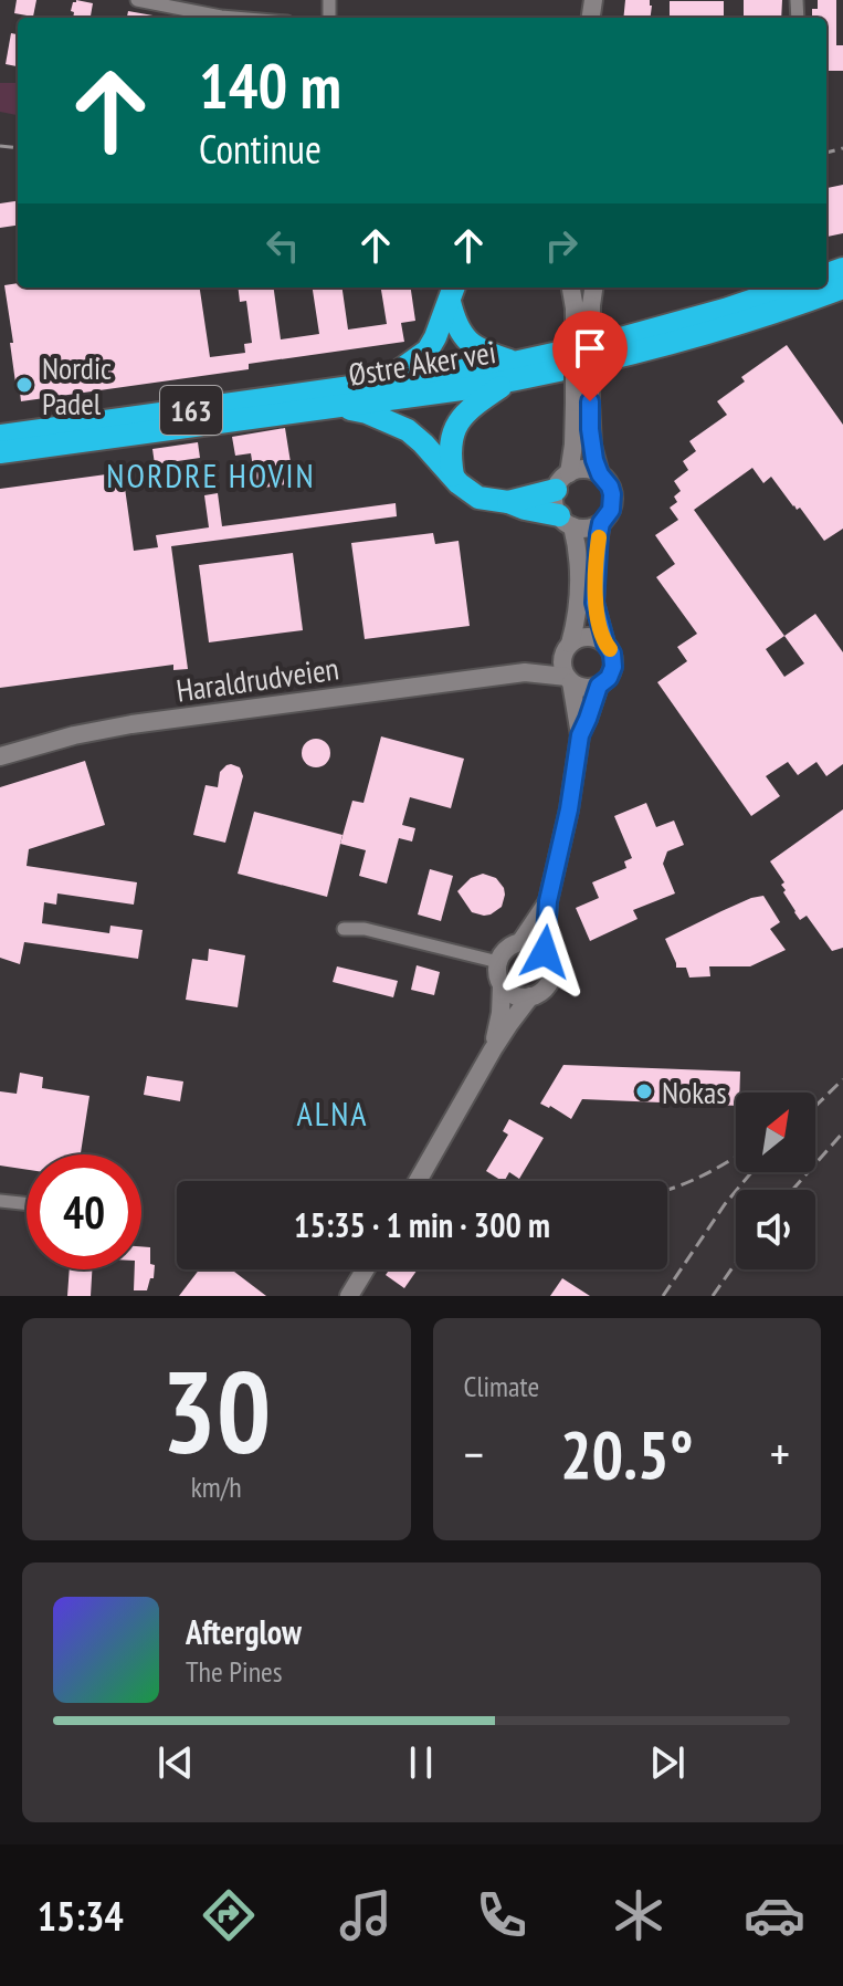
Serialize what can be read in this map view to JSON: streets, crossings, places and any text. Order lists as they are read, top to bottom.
{
  "streets": {
    "highway": ["Østre Aker vei", "163"],
    "street": ["Haraldrudveien"]
  },
  "districts": ["NORDRE HOVIN", "ALNA"],
  "places": ["Nordic Padel", "Nokas"],
  "north": "top right",
  "page": {
    "turn": ["140 m", "Continue"],
    "limit": "40",
    "trip": "15:35 · 1 min · 300 m",
    "tile": [
      ["30", "km/h"],
      "Climate"
    ],
    "heat": ["−", "20.5°", "+"],
    "song": ["Afterglow", "The Pines"],
    "tabs": "15:34"
  }
}
